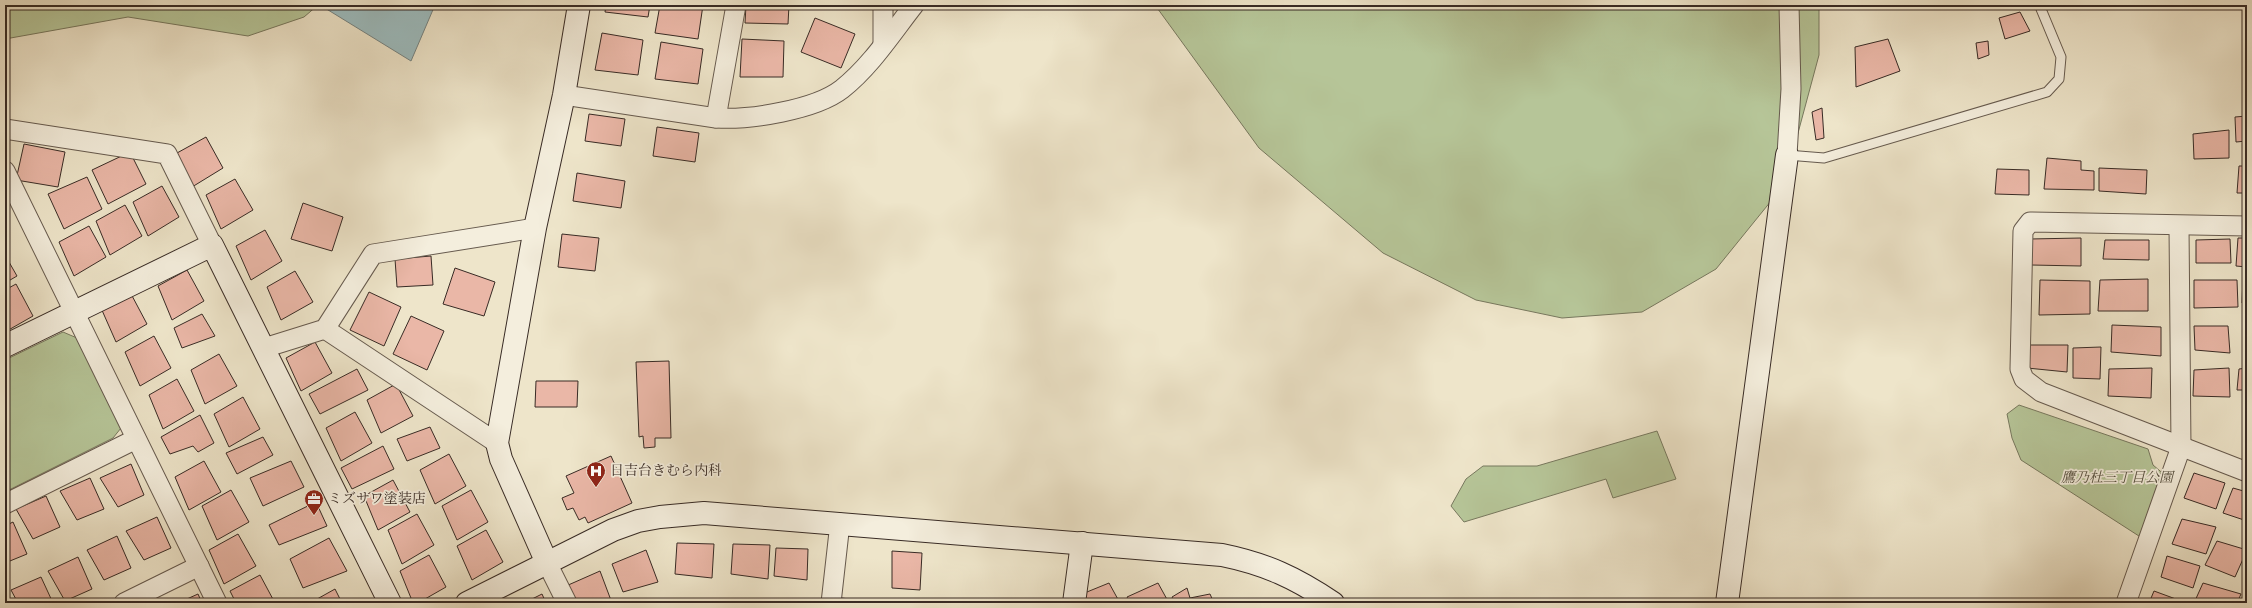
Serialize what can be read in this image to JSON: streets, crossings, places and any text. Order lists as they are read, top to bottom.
{
  "parks": ["鷹乃杜三丁目公園"],
  "places": {
    "hospital": ["日吉台きむら内科"],
    "office": ["ミズサワ塗装店"]
  }
}
